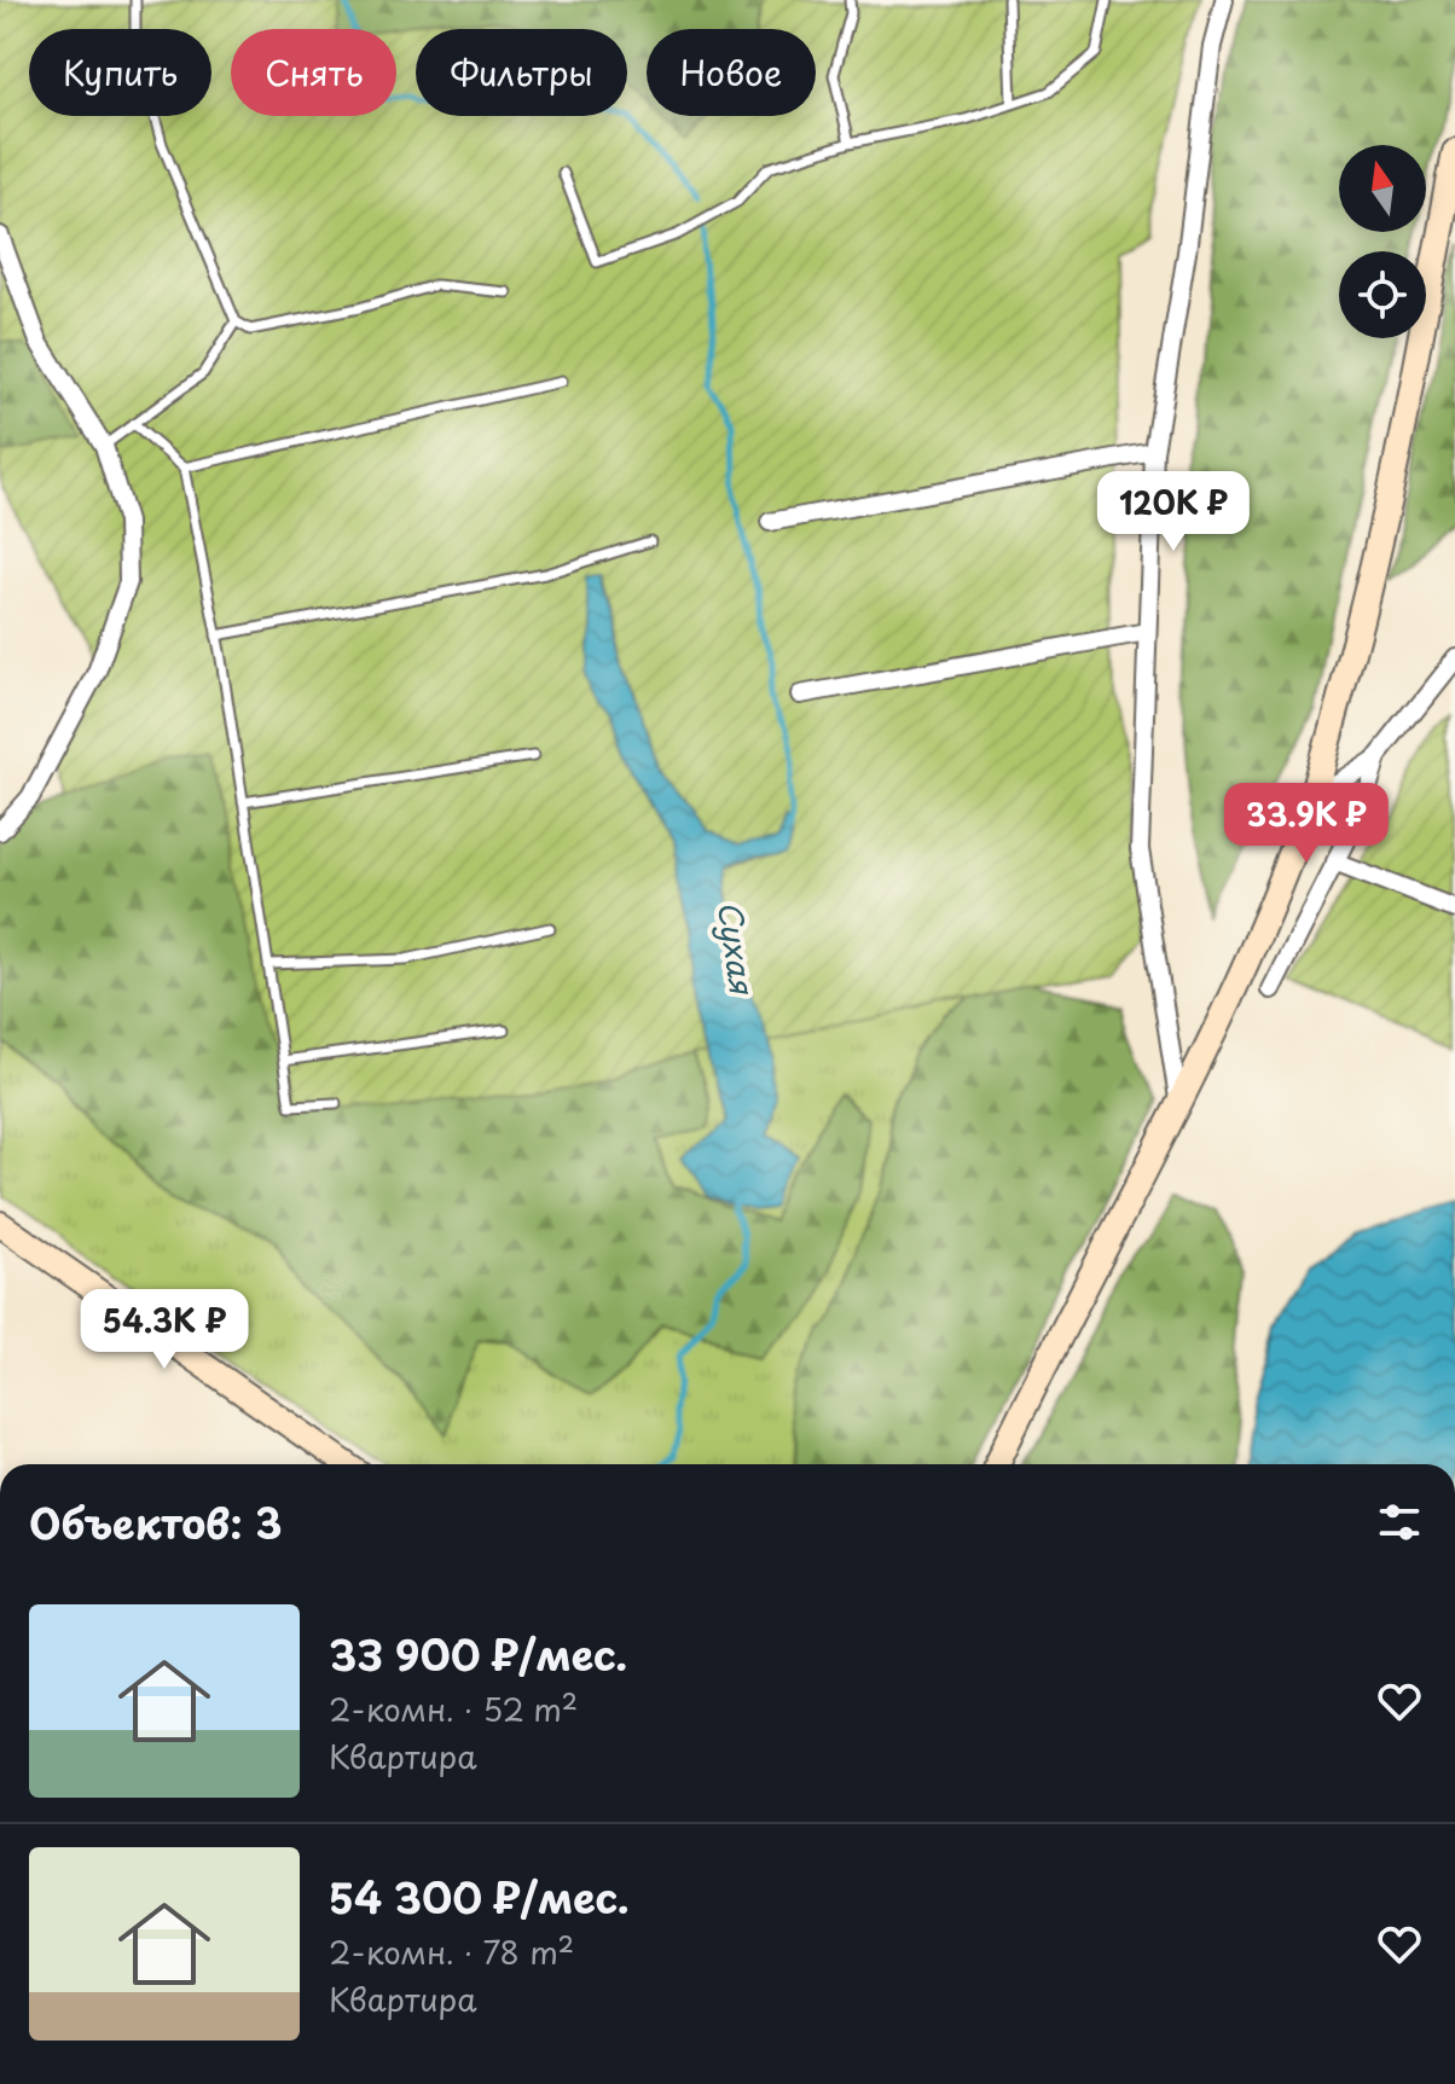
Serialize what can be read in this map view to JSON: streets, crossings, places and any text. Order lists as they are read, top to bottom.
{
  "water": ["Сухая"],
  "north": "top",
  "page": {
    "chip": [
      "Купить",
      "Снять",
      "Фильтры",
      "Новое"
    ],
    "price": ["120K ₽", "33.9K ₽", "54.3K ₽"],
    "heading": "Объектов: 3",
    "list": [
      {
        "name": "33 900 ₽/мес.",
        "note": "2-комн. · 52 m² · Квартира"
      },
      {
        "name": "54 300 ₽/мес.",
        "note": "2-комн. · 78 m² · Квартира"
      }
    ]
  }
}
